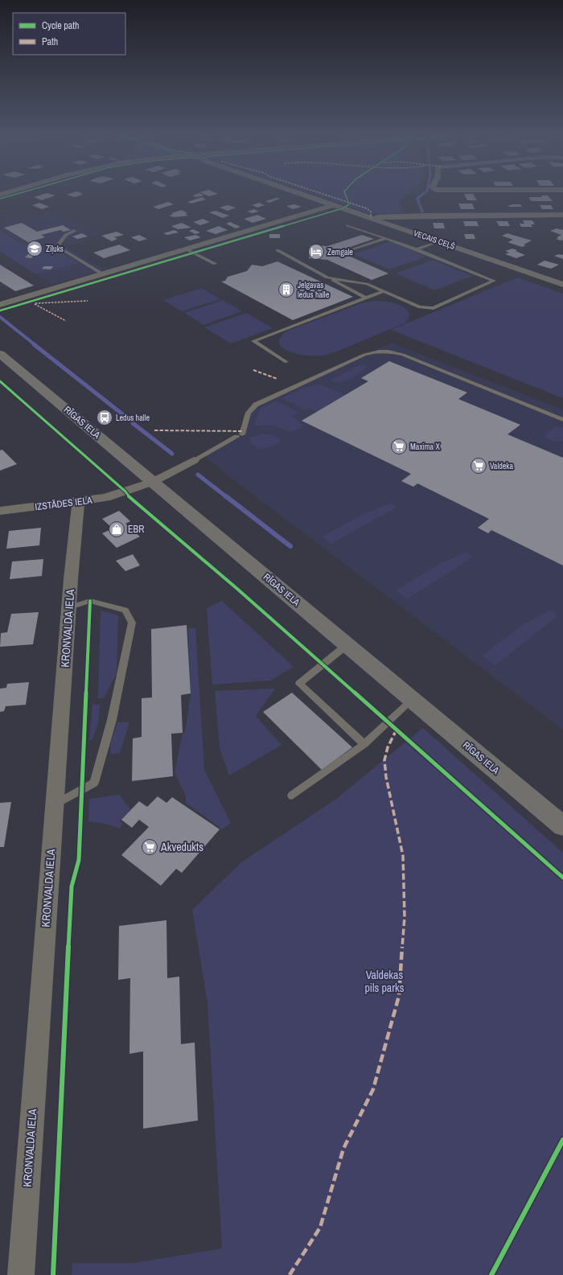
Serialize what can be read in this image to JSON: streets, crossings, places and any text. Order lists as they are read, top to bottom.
{
  "streets": {
    "main road": ["RĪGAS IELA"],
    "street": ["VECAIS CEĻŠ", "IZSTĀDES IELA", "KRONVALDA IELA"]
  },
  "crossings": [
    ["RĪGAS IELA", "IZSTĀDES IELA"],
    ["IZSTĀDES IELA", "KRONVALDA IELA"]
  ],
  "parks": ["Valdekas pils parks"],
  "places": {
    "school or university": ["Zīļuks"],
    "hotel": ["Zemgale"],
    "building": ["Jelgavas ledus halle"],
    "bus stop": ["Ledus halle"],
    "supermarket": ["Maxima X", "Valdeka", "Akvedukts"],
    "shop": ["EBR"]
  },
  "legend": ["Cycle path", "Path"]
}
